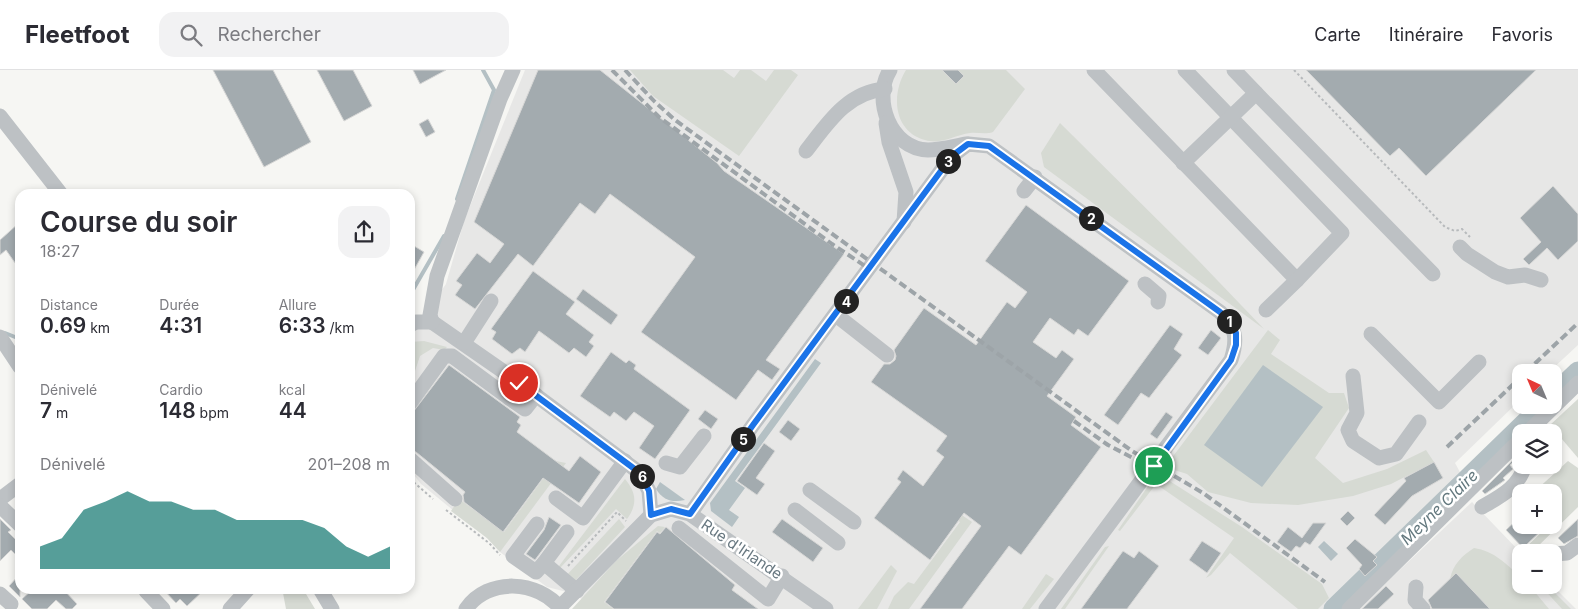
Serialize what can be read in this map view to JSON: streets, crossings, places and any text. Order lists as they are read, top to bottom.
{
  "streets": {
    "street": ["Rue d'Irlande"]
  },
  "water": ["Meyne Claire"],
  "north": "top left",
  "page": {
    "header": "Fleetfoot",
    "search": "Rechercher",
    "nav": ["Carte", "Itinéraire", "Favoris"],
    "pins": [
      "3",
      "2",
      "4",
      "1",
      "5",
      "6"
    ],
    "heading": ["Course du soir", "18:27"],
    "stats": [
      ["Distance", "0.69 km"],
      ["Durée", "4:31"],
      ["Allure", "6:33 /km"],
      ["Dénivelé", "7 m"],
      ["Cardio", "148 bpm"],
      ["kcal", "44"]
    ],
    "map_buttons": ["+", "−"],
    "chart": ["Dénivelé", "201–208 m"]
  }
}
